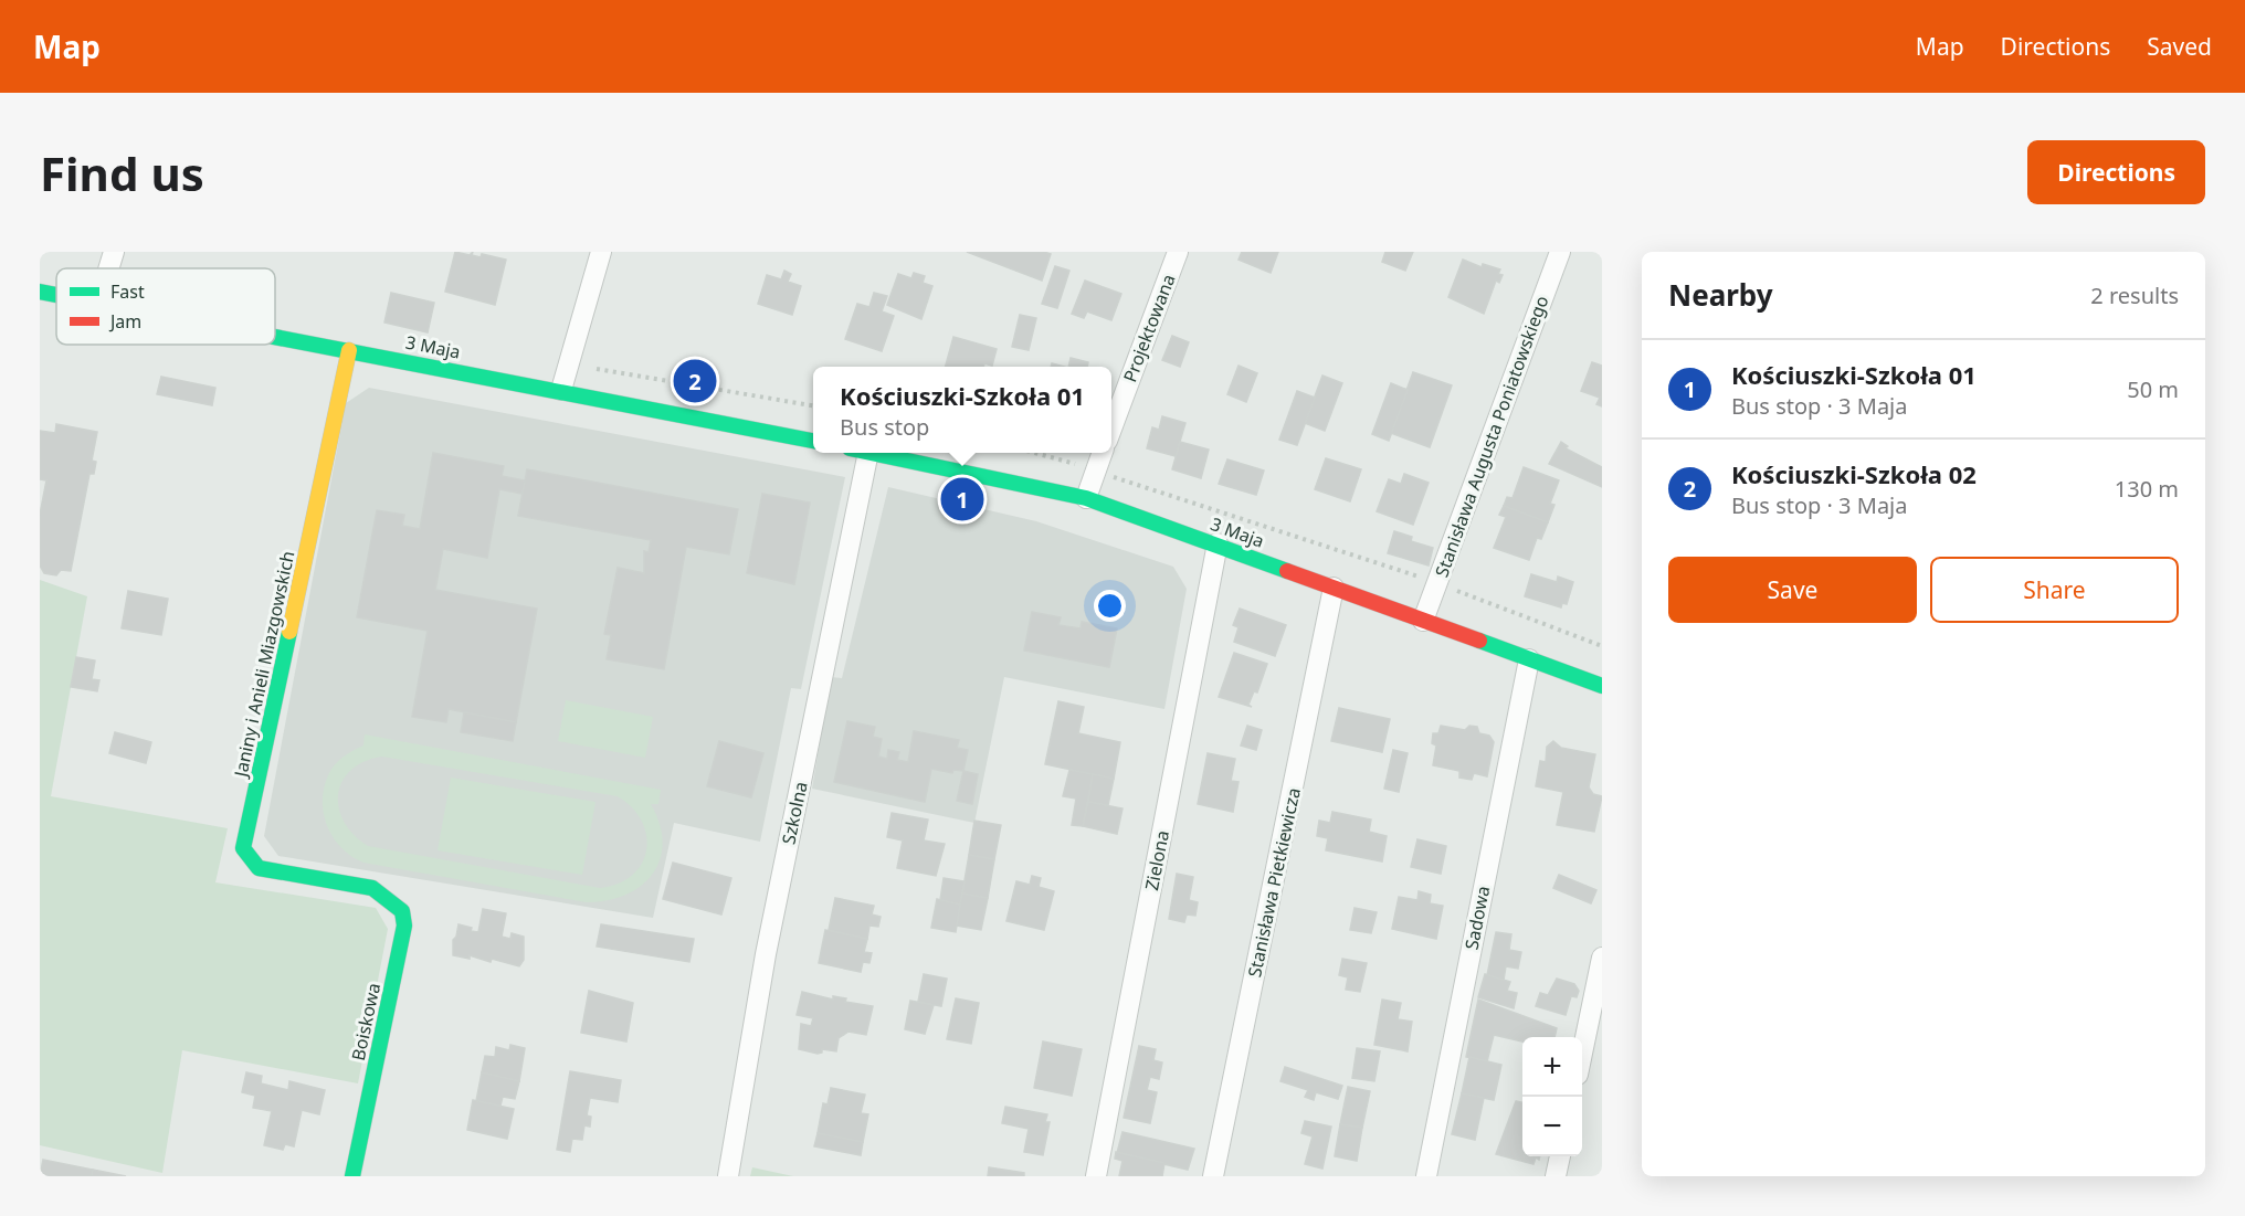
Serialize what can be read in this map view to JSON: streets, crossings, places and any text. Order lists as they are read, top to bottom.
{
  "streets": {
    "street": [
      "Projektowana",
      "3 Maja",
      "Stanisława Augusta Poniatowskiego",
      "Janiny i Anieli Miazgowskich",
      "Szkolna",
      "Zielona",
      "Stanisława Pietkiewicza",
      "Sadowa",
      "Boiskowa"
    ]
  },
  "crossings": [
    ["3 Maja", "Stanisława Augusta Poniatowskiego"],
    ["3 Maja", "Janiny i Anieli Miazgowskich"],
    ["3 Maja", "Zielona"],
    ["3 Maja", "Stanisława Pietkiewicza"],
    ["3 Maja", "Sadowa"],
    ["Janiny i Anieli Miazgowskich", "Boiskowa"]
  ],
  "legend": ["Fast", "Jam"],
  "page": {
    "header": "Map",
    "nav": ["Map", "Directions", "Saved"],
    "buttons": [
      "Directions",
      ["Save", "Share"]
    ],
    "title": "Find us",
    "heading": ["Nearby", "2 results"],
    "list": [
      {
        "mark": "1",
        "name": "Kościuszki-Szkoła 01",
        "note": "Bus stop · 3 Maja",
        "value": "50 m"
      },
      {
        "mark": "2",
        "name": "Kościuszki-Szkoła 02",
        "note": "Bus stop · 3 Maja",
        "value": "130 m"
      }
    ],
    "pins": ["2", "1"],
    "popup": ["Kościuszki-Szkoła 01", "Bus stop"],
    "map_buttons": ["+", "−"]
  }
}
